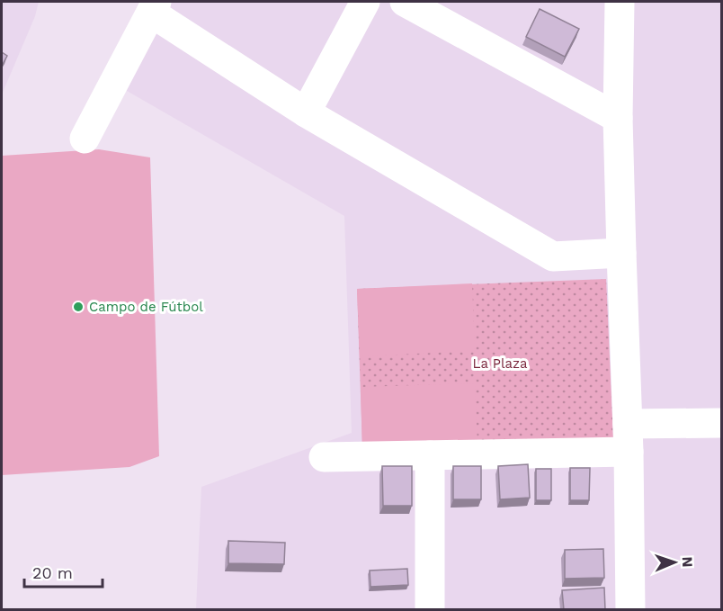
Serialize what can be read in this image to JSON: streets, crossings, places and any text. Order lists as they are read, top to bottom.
{
  "parks": ["La Plaza"],
  "places": ["Campo de Fútbol"],
  "scale_bar": "20 m",
  "north": "right"
}
